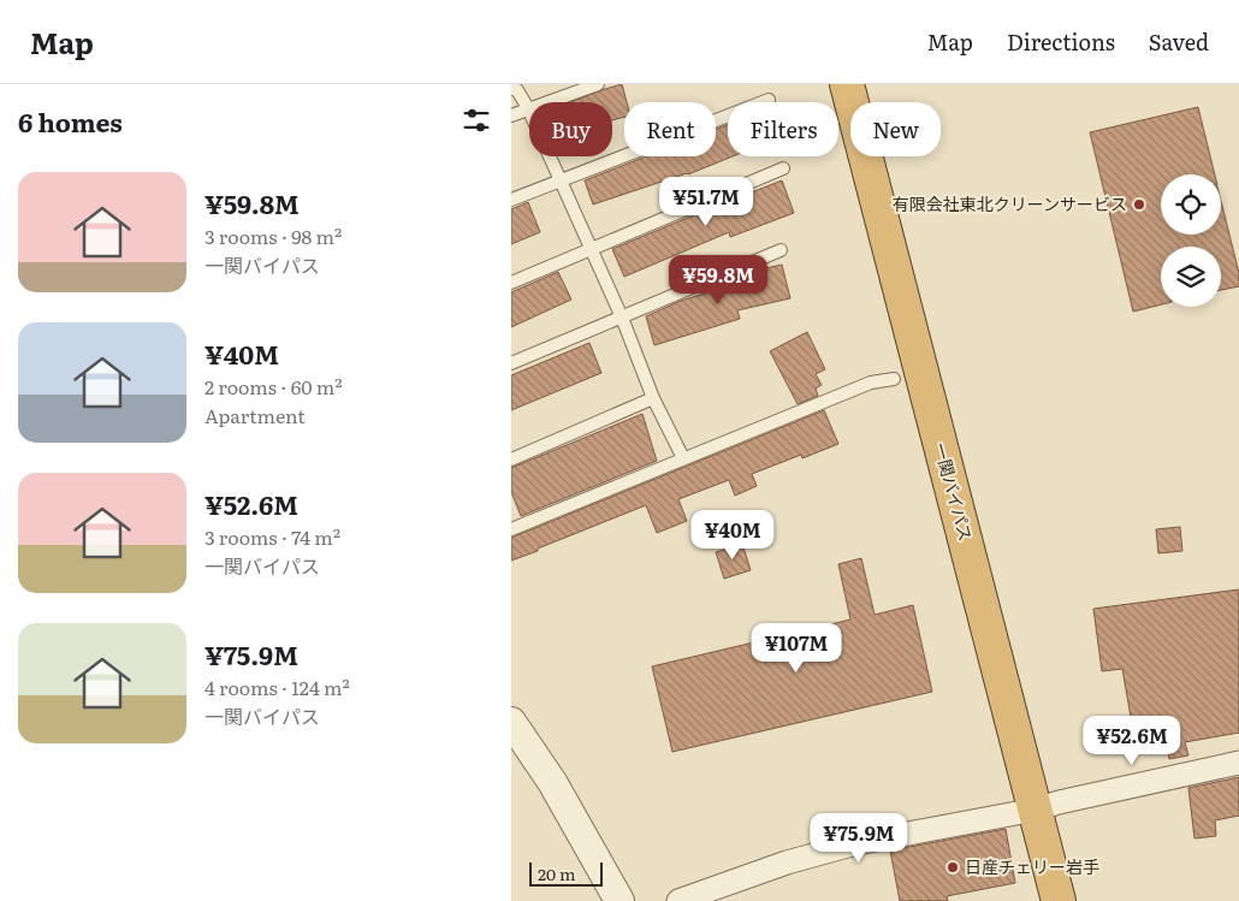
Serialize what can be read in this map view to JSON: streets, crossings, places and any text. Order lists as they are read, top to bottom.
{
  "streets": {
    "highway": ["一関バイパス"]
  },
  "places": ["有限会社東北クリーンサービス", "日産チェリー岩手"],
  "scale_bar": "20 m",
  "page": {
    "header": "Map",
    "nav": ["Map", "Directions", "Saved"],
    "heading": "6 homes",
    "chip": [
      "Buy",
      "Rent",
      "Filters",
      "New"
    ],
    "list": [
      {
        "name": "¥59.8M",
        "note": "3 rooms · 98 m² · 一関バイパス"
      },
      {
        "name": "¥40M",
        "note": "2 rooms · 60 m² · Apartment"
      },
      {
        "name": "¥52.6M",
        "note": "3 rooms · 74 m² · 一関バイパス"
      },
      {
        "name": "¥75.9M",
        "note": "4 rooms · 124 m² · 一関バイパス"
      }
    ],
    "price": [
      "¥51.7M",
      "¥59.8M",
      "¥40M",
      "¥107M",
      "¥52.6M",
      "¥75.9M"
    ],
    "scale": "20 m"
  }
}
